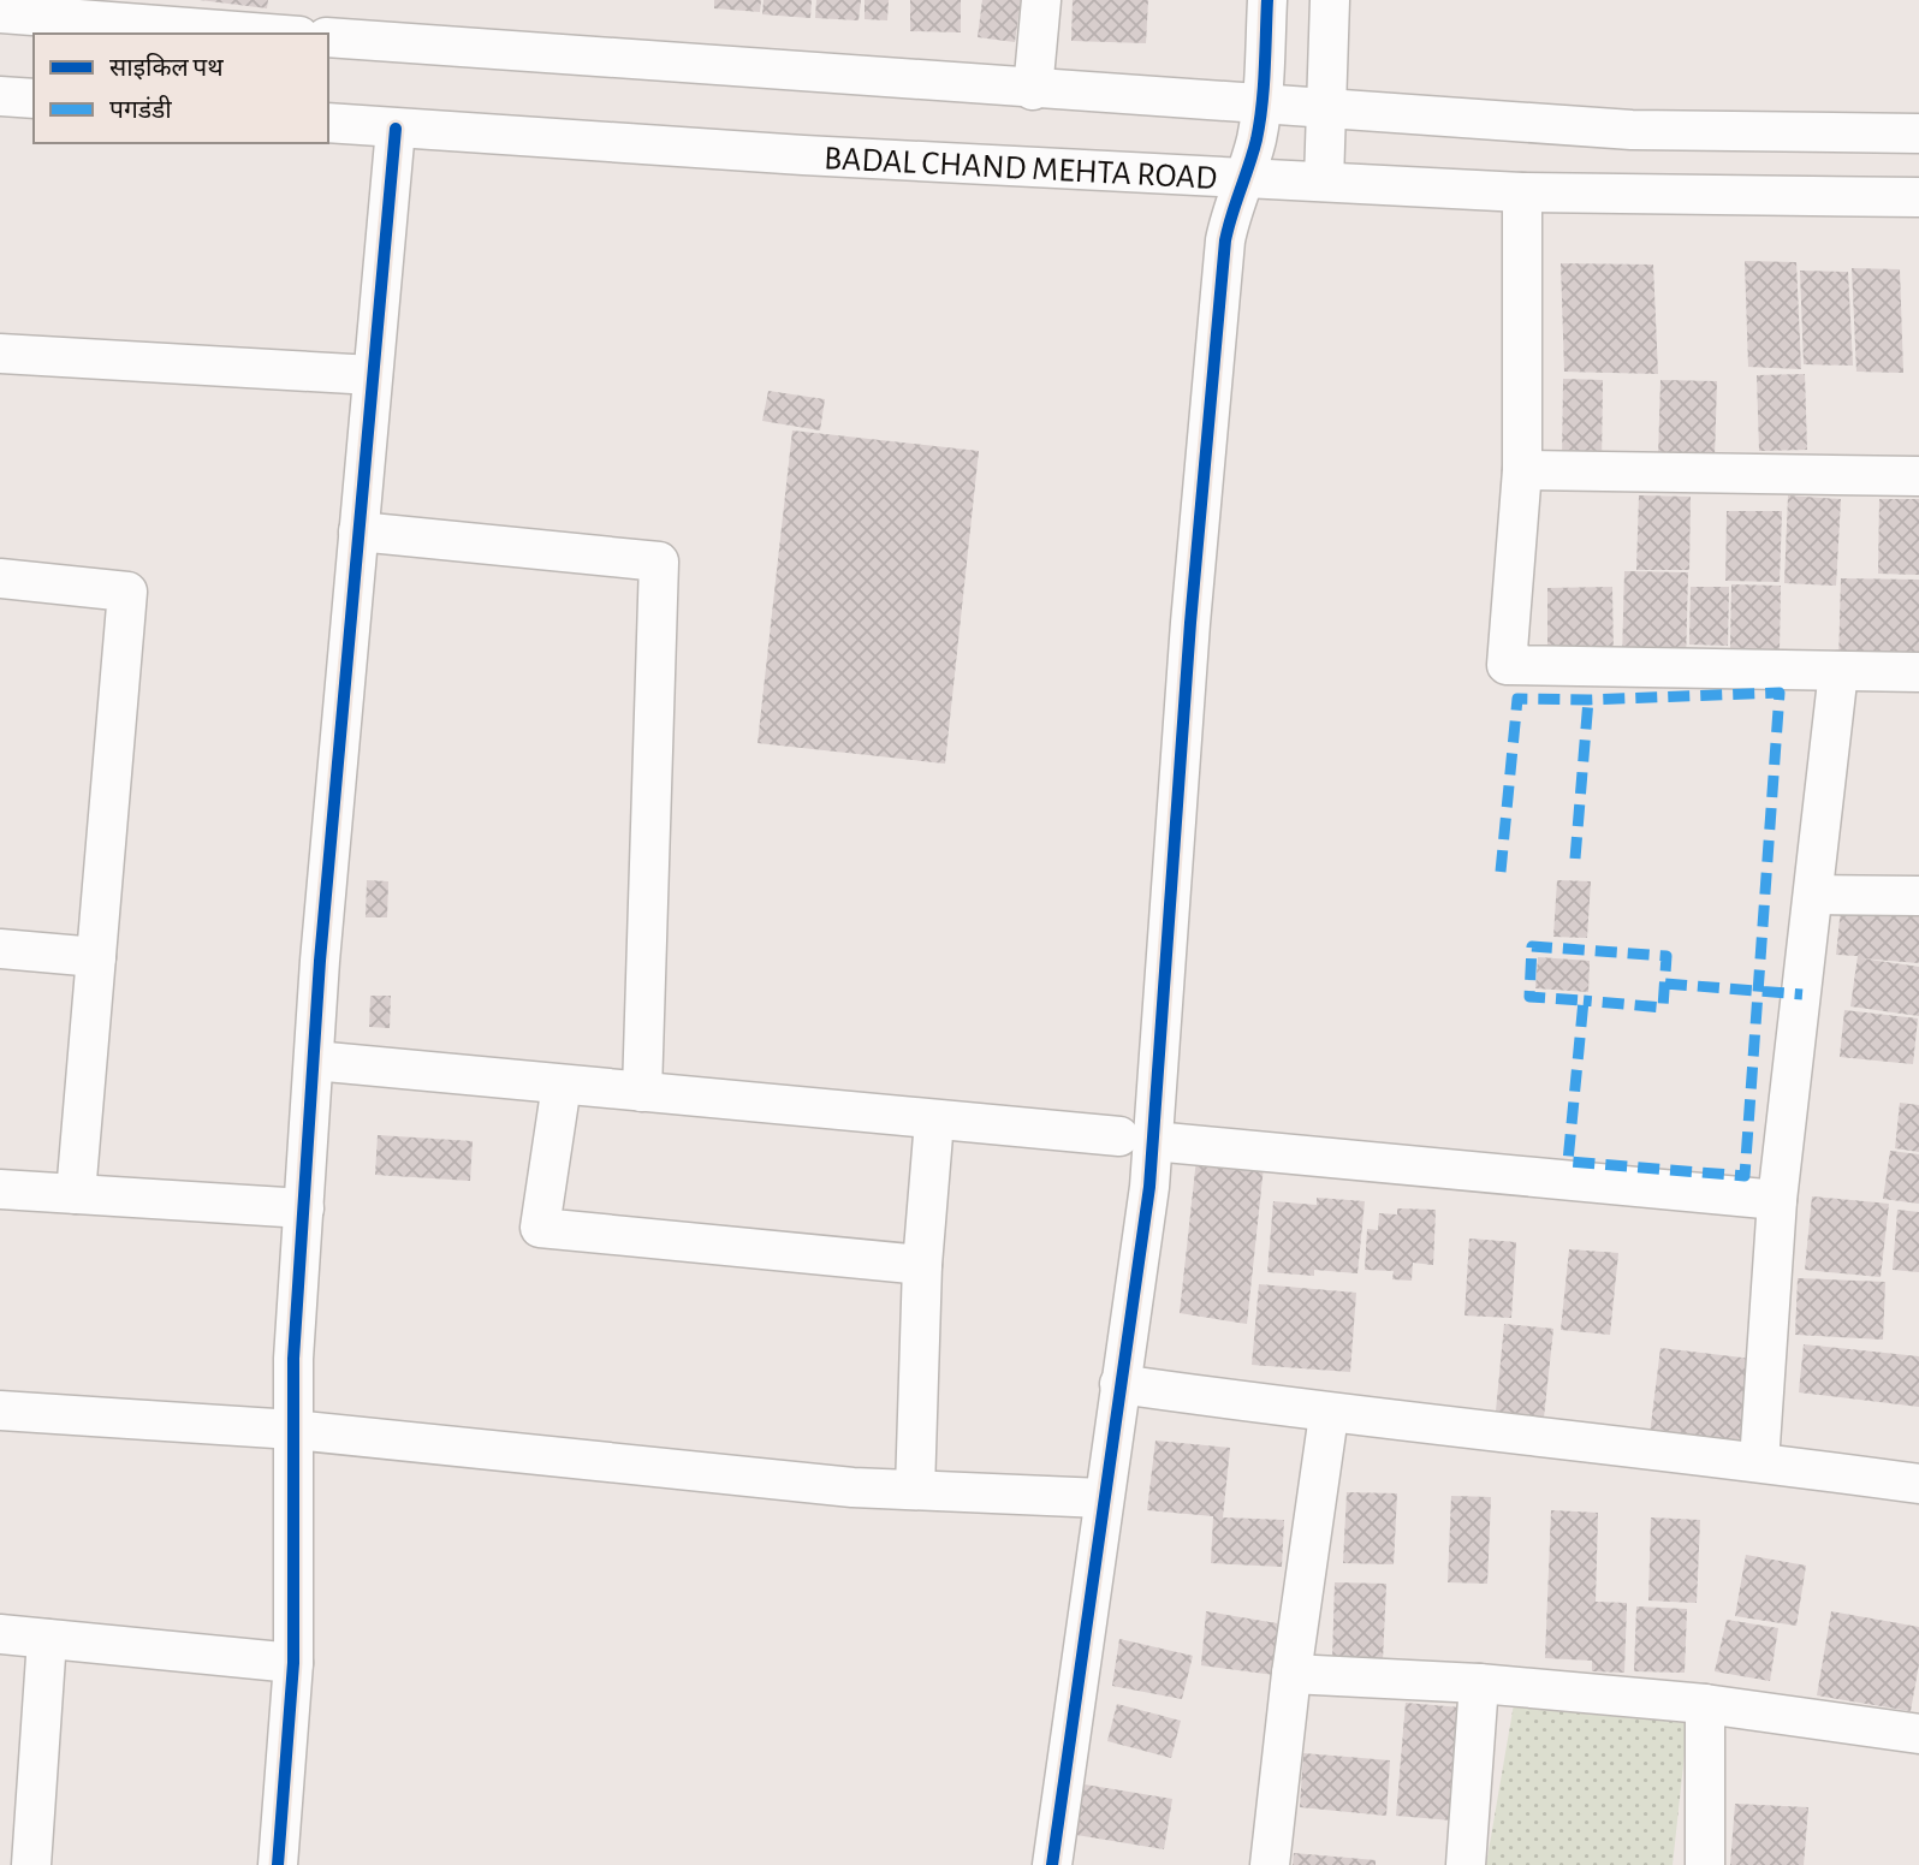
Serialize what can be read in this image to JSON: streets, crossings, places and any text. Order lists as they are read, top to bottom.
{
  "streets": {
    "street": ["BADAL CHAND MEHTA ROAD"]
  },
  "legend": ["साइकिल पथ", "पगडंडी"]
}
